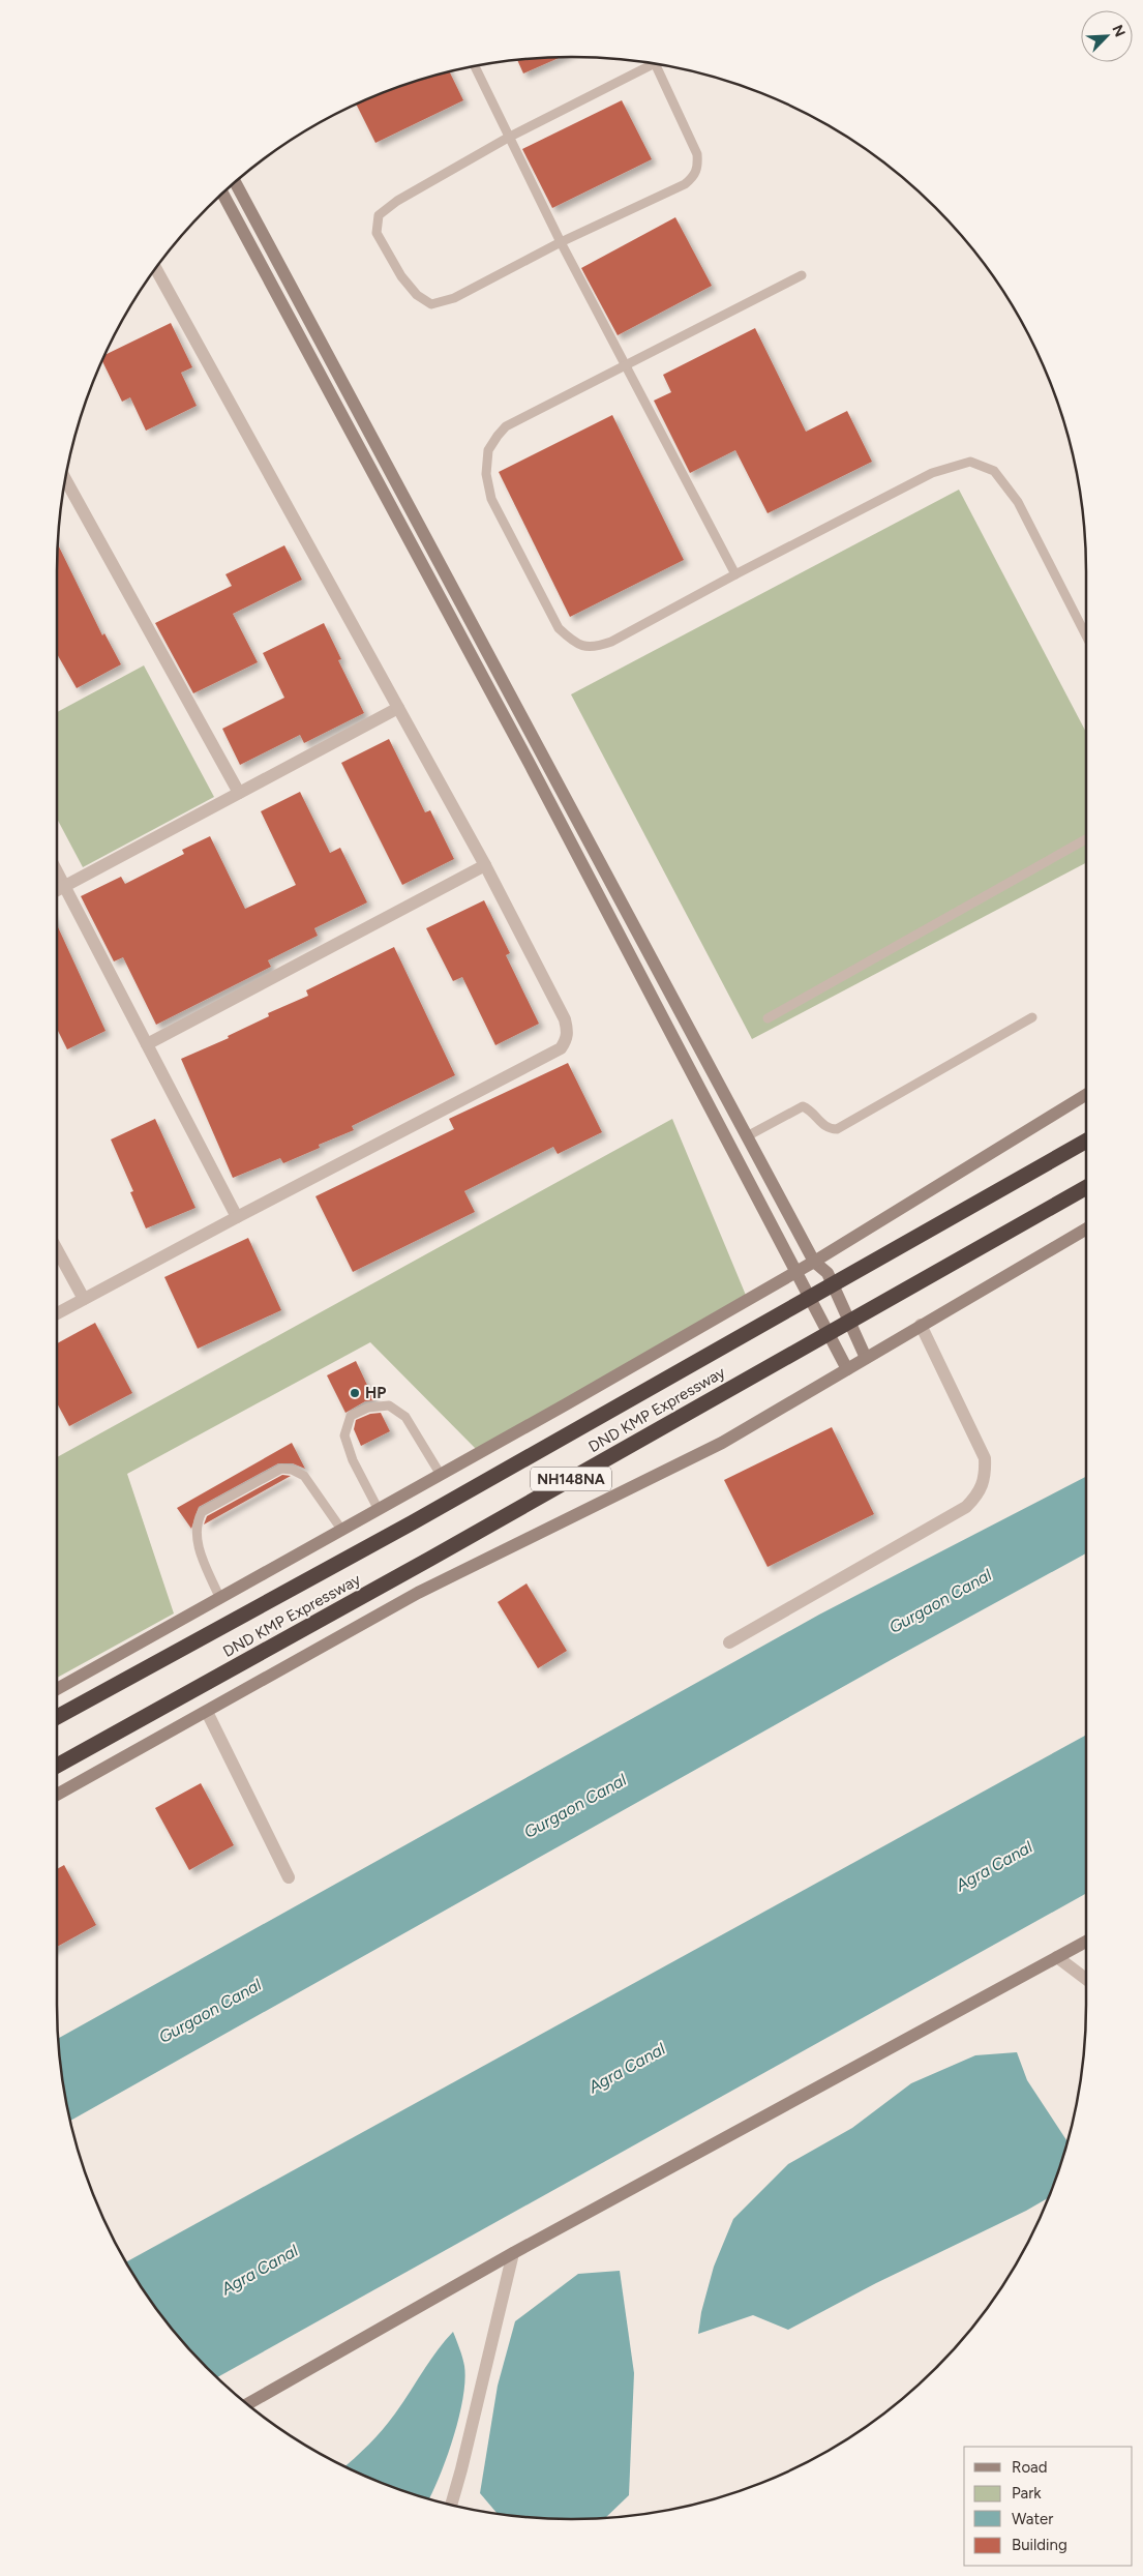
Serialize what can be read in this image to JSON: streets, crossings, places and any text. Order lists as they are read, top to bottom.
{
  "streets": {
    "highway": ["DND KMP Expressway", "NH148NA"]
  },
  "water": ["Gurgaon Canal", "Agra Canal"],
  "places": ["HP"],
  "legend": [
    "Road",
    "Park",
    "Water",
    "Building"
  ],
  "north": "top right"
}
